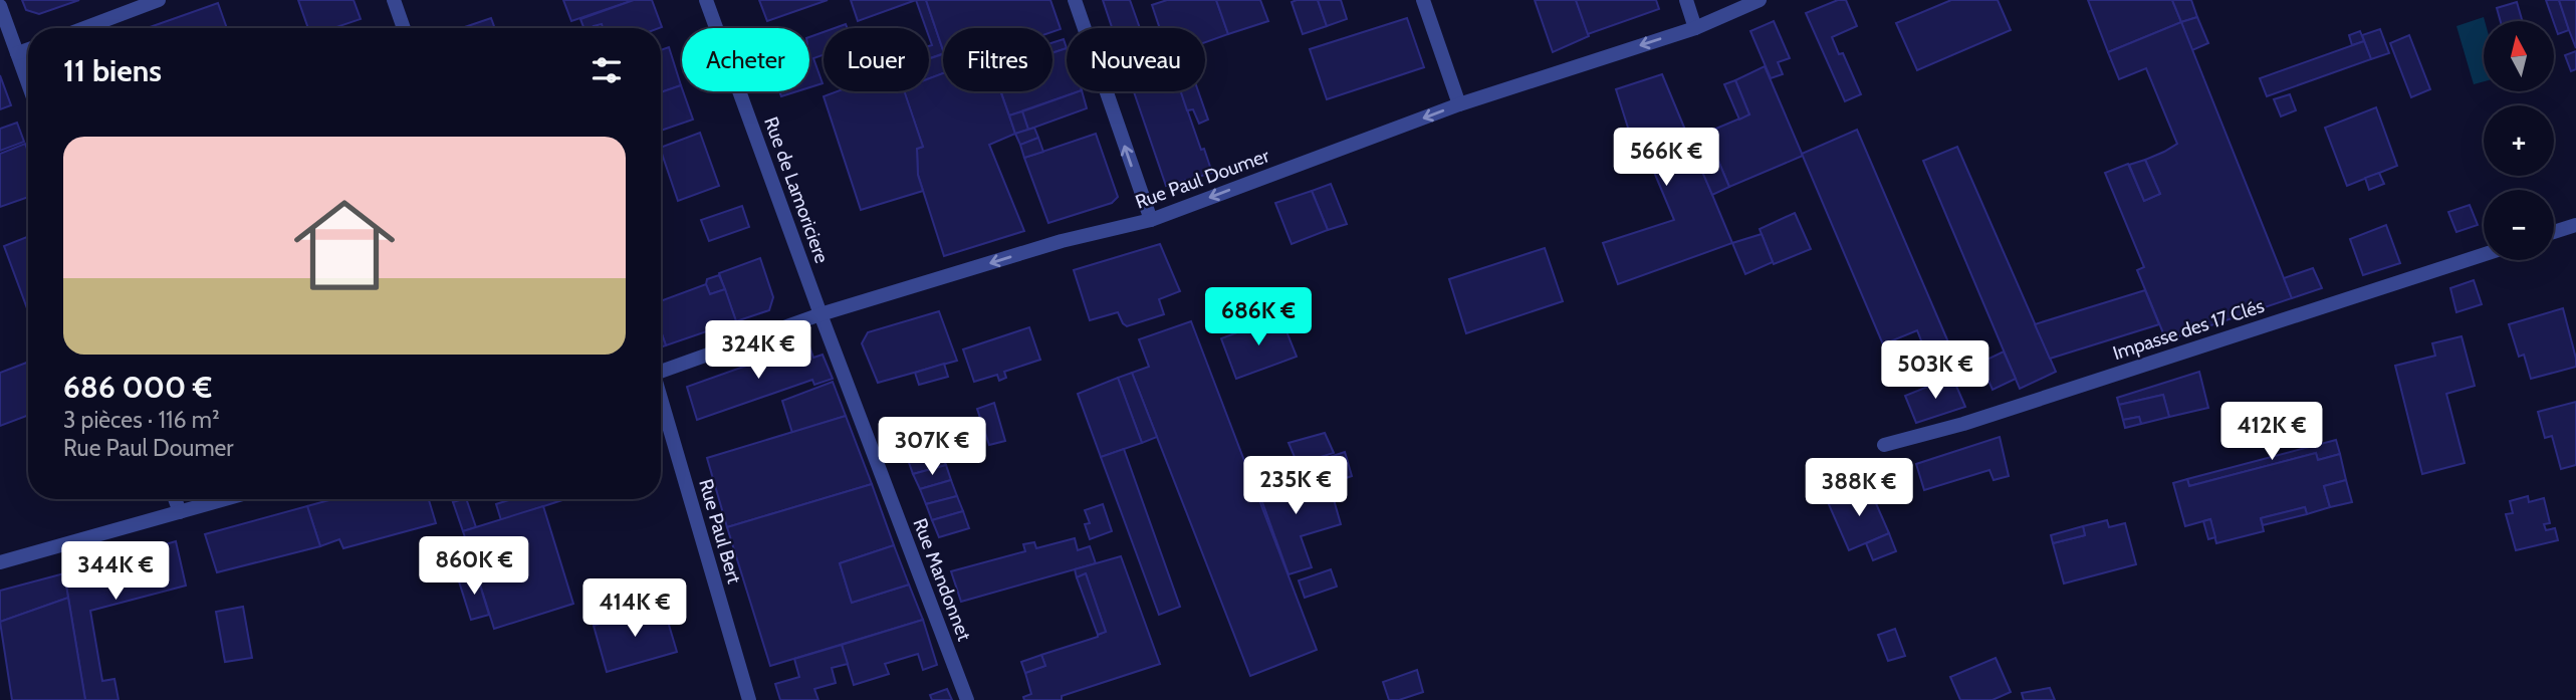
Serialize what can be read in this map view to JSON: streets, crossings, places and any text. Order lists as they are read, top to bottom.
{
  "streets": {
    "street": [
      "Rue Paul Doumer",
      "Rue de Lamoriciere",
      "Impasse des 17 Clés",
      "Rue Paul Bert",
      "Rue Mandonnet"
    ]
  },
  "crossings": [
    ["Rue Paul Doumer", "Rue de Lamoriciere"],
    ["Rue Paul Doumer", "Rue Mandonnet"],
    ["Rue de Lamoriciere", "Rue Mandonnet"]
  ],
  "one_way": ["Rue Paul Doumer"],
  "north": "top",
  "page": {
    "map_buttons": ["+", "−"],
    "chip": [
      "Acheter",
      "Louer",
      "Filtres",
      "Nouveau"
    ],
    "heading": "11 biens",
    "list": [
      {
        "name": "686 000 €",
        "note": "3 pièces · 116 m² · Rue Paul Doumer"
      }
    ],
    "price": [
      "566K €",
      "686K €",
      "324K €",
      "503K €",
      "412K €",
      "307K €",
      "235K €",
      "388K €",
      "860K €",
      "344K €",
      "414K €"
    ]
  }
}
